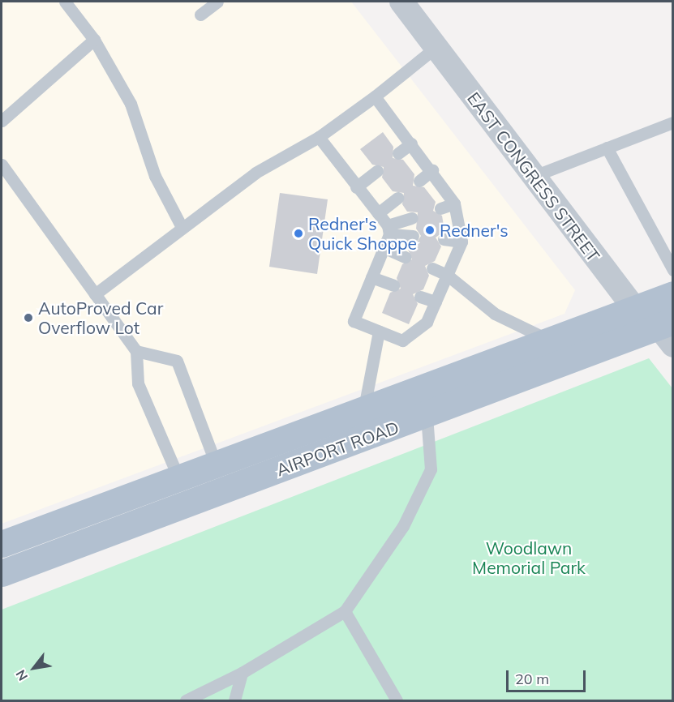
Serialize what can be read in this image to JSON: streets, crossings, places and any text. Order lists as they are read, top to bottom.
{
  "streets": {
    "main road": ["AIRPORT ROAD"],
    "street": ["EAST CONGRESS STREET"]
  },
  "crossings": [
    ["EAST CONGRESS STREET", "AIRPORT ROAD"]
  ],
  "parks": ["Woodlawn Memorial Park"],
  "places": ["Redner's", "Redner's Quick Shoppe", "AutoProved Car Overflow Lot"],
  "scale_bar": "20 m",
  "north": "bottom left"
}
